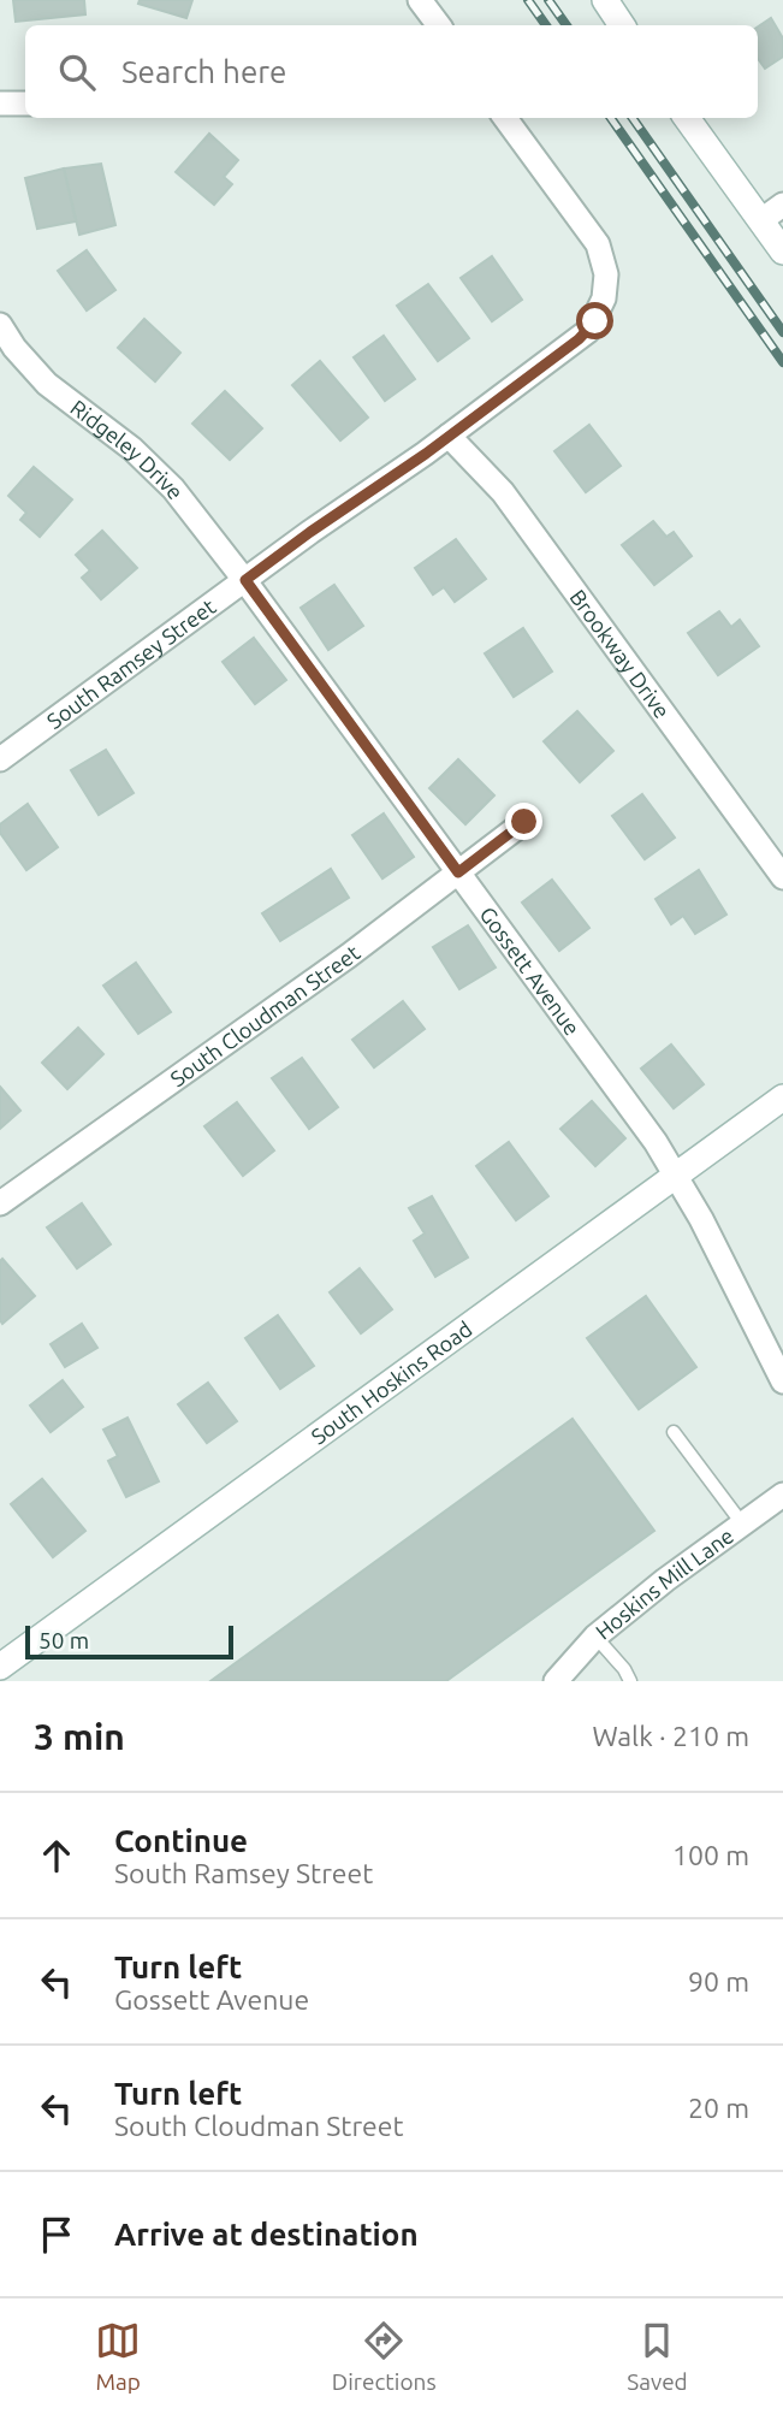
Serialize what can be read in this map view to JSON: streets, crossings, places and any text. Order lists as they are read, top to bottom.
{
  "streets": {
    "street": [
      "Ridgeley Drive",
      "Brookway Drive",
      "South Ramsey Street",
      "Gossett Avenue",
      "South Cloudman Street",
      "South Hoskins Road",
      "Hoskins Mill Lane"
    ]
  },
  "crossings": [
    ["Ridgeley Drive", "South Ramsey Street"],
    ["Ridgeley Drive", "Gossett Avenue"],
    ["Brookway Drive", "South Ramsey Street"],
    ["South Ramsey Street", "Gossett Avenue"],
    ["Gossett Avenue", "South Cloudman Street"],
    ["Gossett Avenue", "South Hoskins Road"]
  ],
  "scale_bar": "50 m",
  "page": {
    "search": "Search here",
    "scale": "50 m",
    "heading": ["3 min", "Walk · 210 m"],
    "list": [
      ["Continue", "South Ramsey Street", "100 m"],
      ["Turn left", "Gossett Avenue", "90 m"],
      ["Turn left", "South Cloudman Street", "20 m"],
      "Arrive at destination"
    ],
    "nav": ["Map", "Directions", "Saved"]
  }
}
